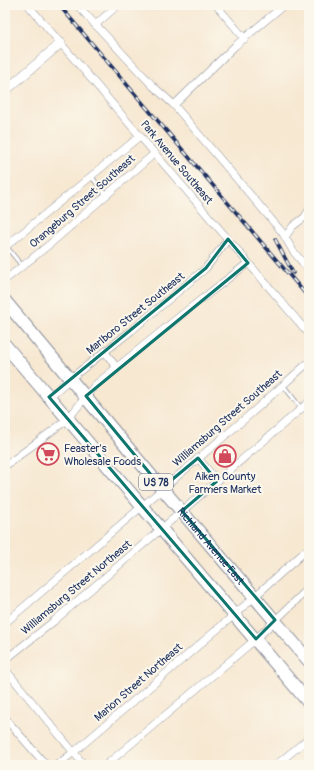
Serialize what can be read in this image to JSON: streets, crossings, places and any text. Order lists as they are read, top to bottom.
{
  "streets": {
    "main road": ["US 78", "Richland Avenue East"],
    "street": [
      "Park Avenue Southeast",
      "Orangeburg Street Southeast",
      "Marlboro Street Southeast",
      "Williamsburg Street Southeast",
      "Williamsburg Street Northeast",
      "Marion Street Northeast"
    ]
  },
  "crossings": [
    ["Park Avenue Southeast", "Orangeburg Street Southeast"],
    ["Park Avenue Southeast", "Marlboro Street Southeast"],
    ["Marlboro Street Southeast", "US 78"],
    ["Marlboro Street Southeast", "Richland Avenue East"],
    ["Williamsburg Street Southeast", "US 78"],
    ["Williamsburg Street Southeast", "Richland Avenue East"],
    ["Williamsburg Street Southeast", "Williamsburg Street Northeast"],
    ["US 78", "Williamsburg Street Northeast"],
    ["US 78", "Marion Street Northeast"],
    ["Richland Avenue East", "Marion Street Northeast"]
  ],
  "places": {
    "supermarket": ["Feaster's Wholesale Foods"],
    "shop": ["Aiken County Farmers Market"]
  }
}
